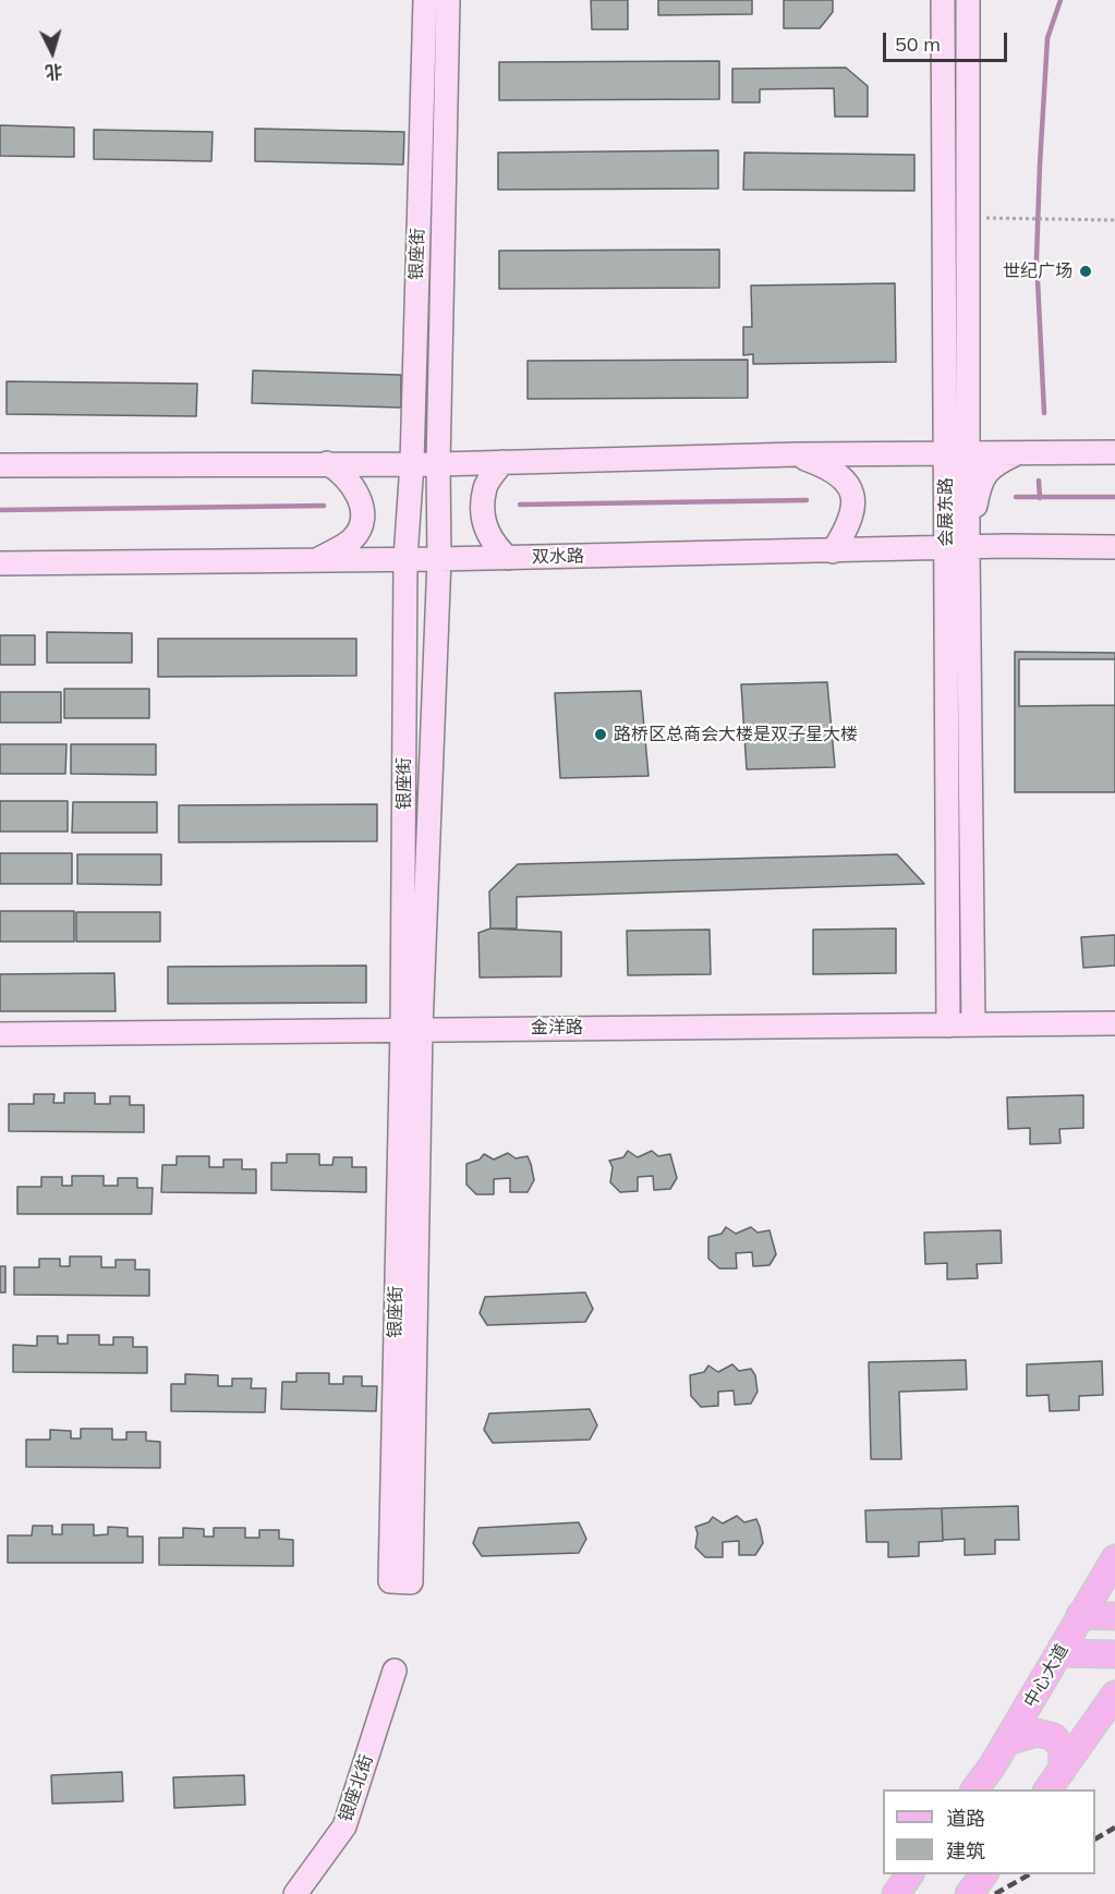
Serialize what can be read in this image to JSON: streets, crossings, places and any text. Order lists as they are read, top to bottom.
{
  "streets": {
    "main road": [
      "银座街",
      "会展东路",
      "双水路",
      "金洋路",
      "中心大道",
      "银座北街"
    ]
  },
  "crossings": [
    ["银座街", "双水路"],
    ["银座街", "金洋路"],
    ["会展东路", "双水路"],
    ["会展东路", "金洋路"]
  ],
  "places": ["世纪广场", "路桥区总商会大楼是双子星大楼"],
  "legend": ["道路", "建筑"],
  "scale_bar": "50 m",
  "north": "bottom"
}
